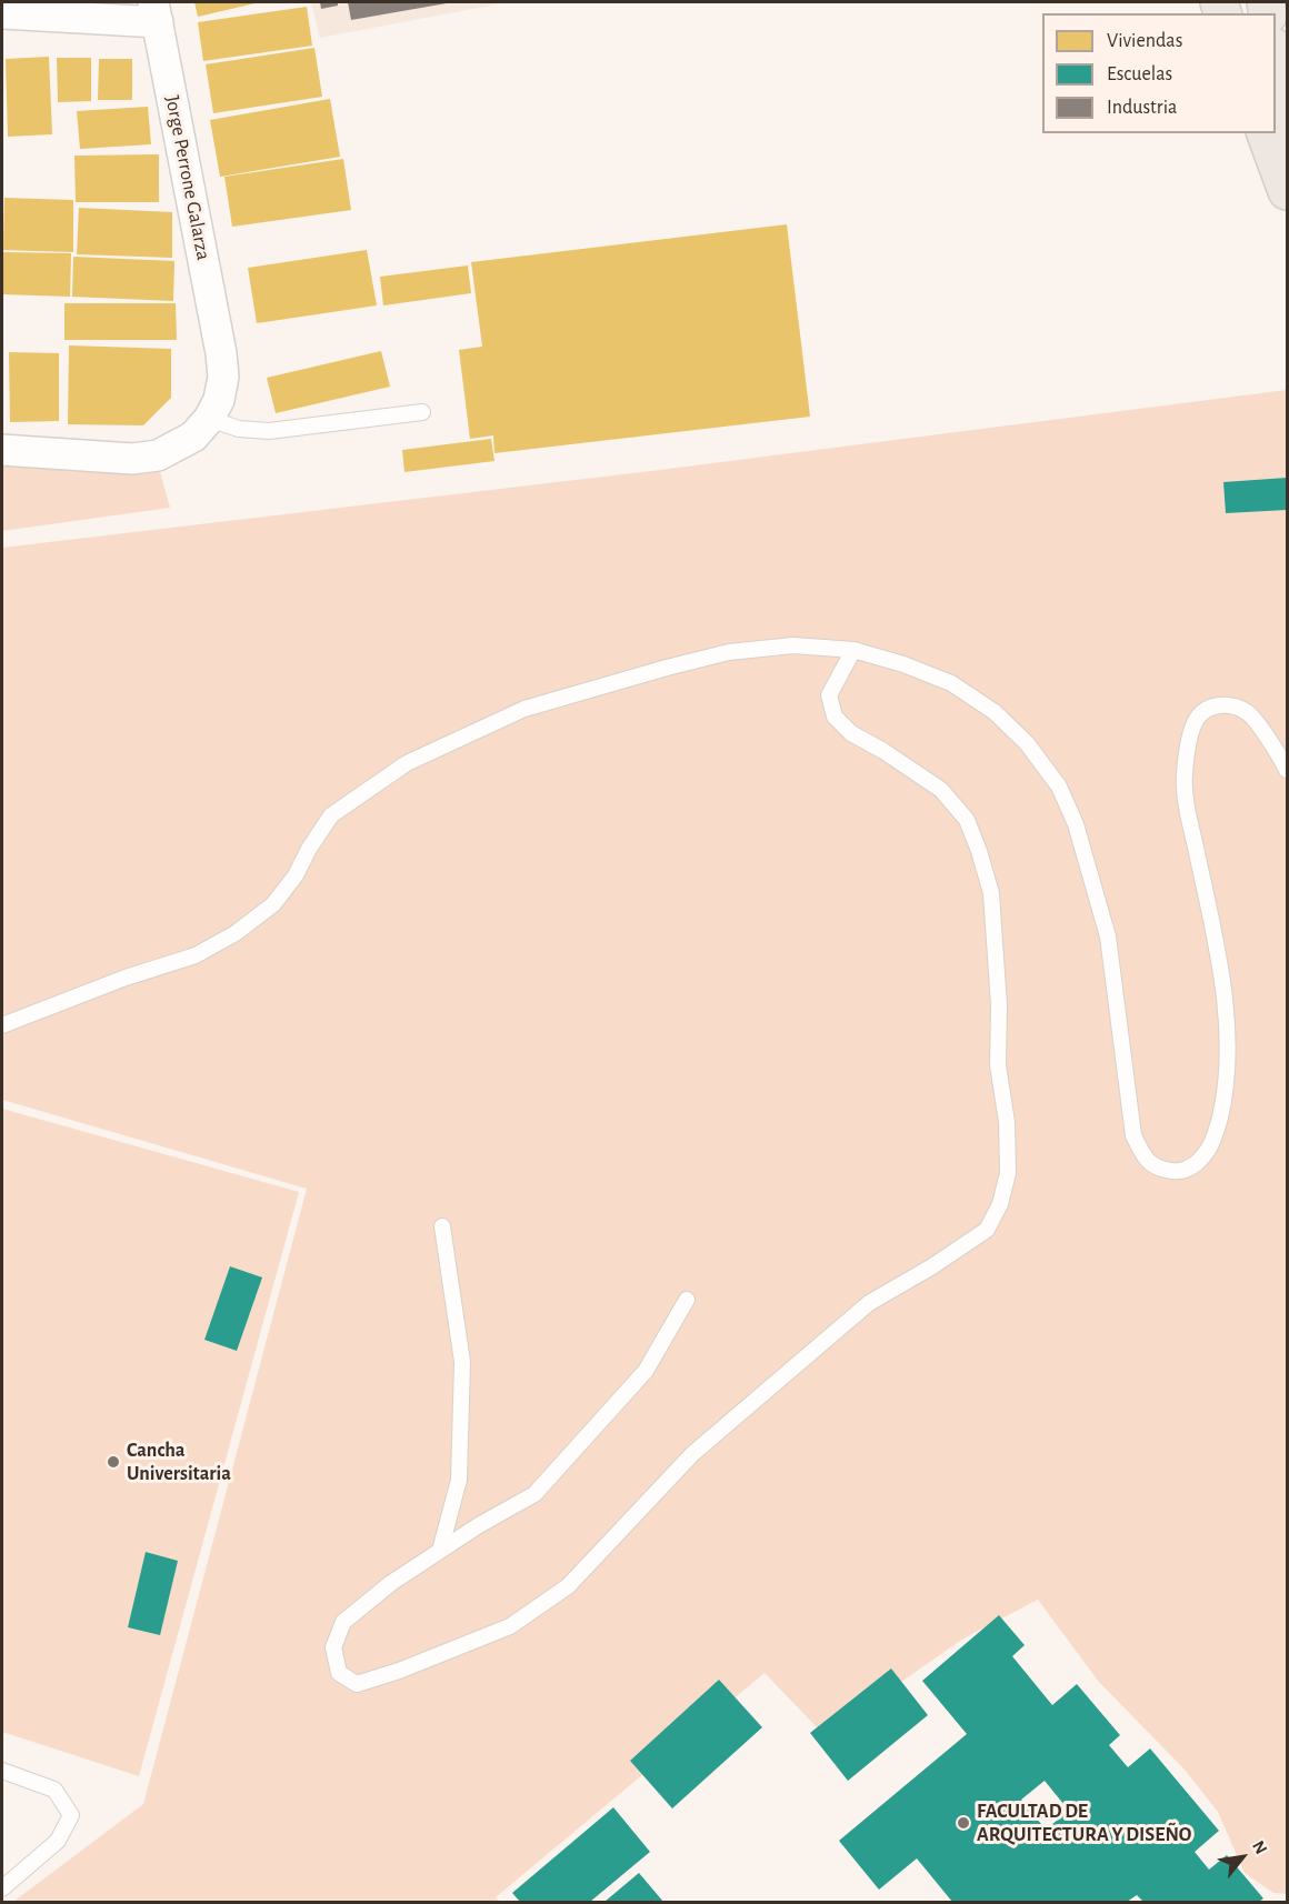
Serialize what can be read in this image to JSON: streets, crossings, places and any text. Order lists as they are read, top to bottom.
{
  "streets": {
    "street": ["Jorge Perrone Galarza"]
  },
  "places": ["Cancha Universitaria", "FACULTAD DE ARQUITECTURA Y DISEÑO"],
  "legend": ["Viviendas", "Escuelas", "Industria"],
  "north": "top right"
}
